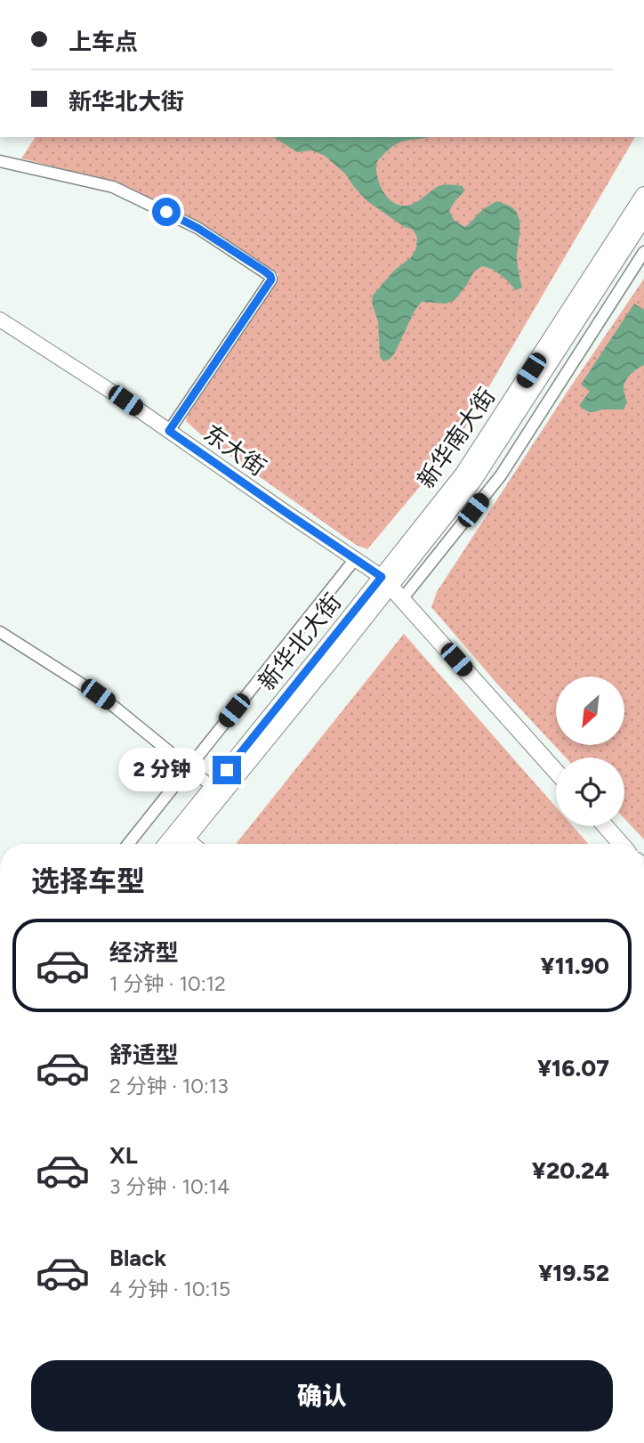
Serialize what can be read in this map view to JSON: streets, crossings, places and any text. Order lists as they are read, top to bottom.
{
  "streets": {
    "main road": ["新华南大街", "新华北大街"],
    "street": ["东大街"]
  },
  "crossings": [
    ["新华南大街", "东大街"],
    ["新华南大街", "新华北大街"],
    ["东大街", "新华北大街"]
  ],
  "north": "bottom left",
  "page": {
    "banner": ["上车点", "新华北大街"],
    "bubble": "2 分钟",
    "heading": "选择车型",
    "list": [
      {
        "name": "经济型",
        "note": "1 分钟 · 10:12",
        "value": "¥11.90"
      },
      {
        "name": "舒适型",
        "note": "2 分钟 · 10:13",
        "value": "¥16.07"
      },
      {
        "name": "XL",
        "note": "3 分钟 · 10:14",
        "value": "¥20.24"
      },
      {
        "name": "Black",
        "note": "4 分钟 · 10:15",
        "value": "¥19.52"
      }
    ],
    "buttons": "确认"
  }
}
